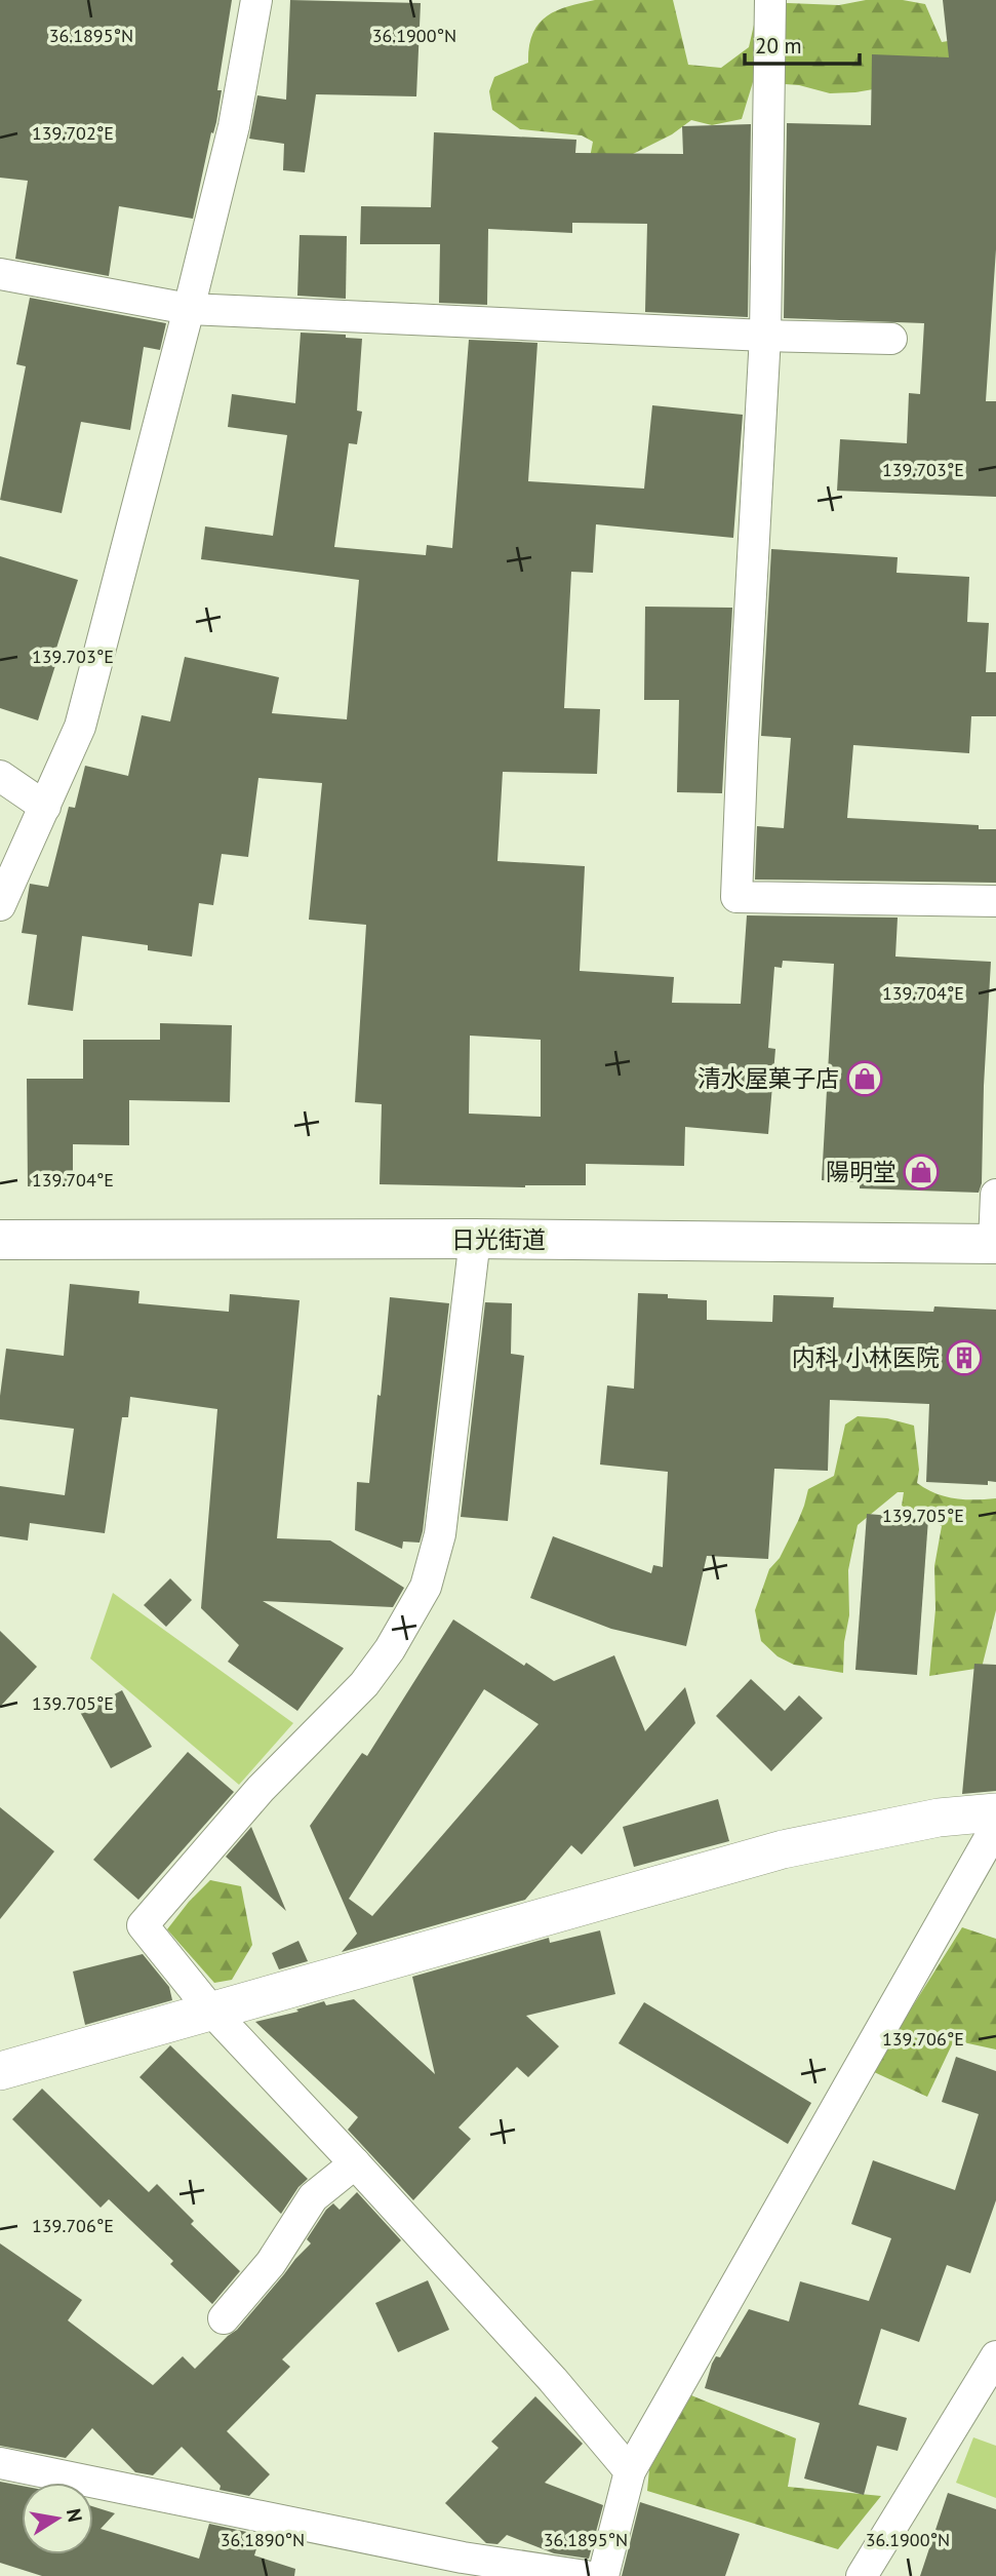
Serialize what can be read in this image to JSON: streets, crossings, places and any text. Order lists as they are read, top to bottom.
{
  "streets": {
    "main road": ["日光街道"]
  },
  "places": {
    "shop": ["清水屋菓子店", "陽明堂"],
    "building": ["内科 小林医院"]
  },
  "scale_bar": "20 m",
  "north": "right",
  "coordinates": [
    "36.1895°N",
    "36.1900°N",
    "139.702°E",
    "139.703°E",
    "139.704°E",
    "139.705°E",
    "139.706°E",
    "36.1890°N"
  ]
}
